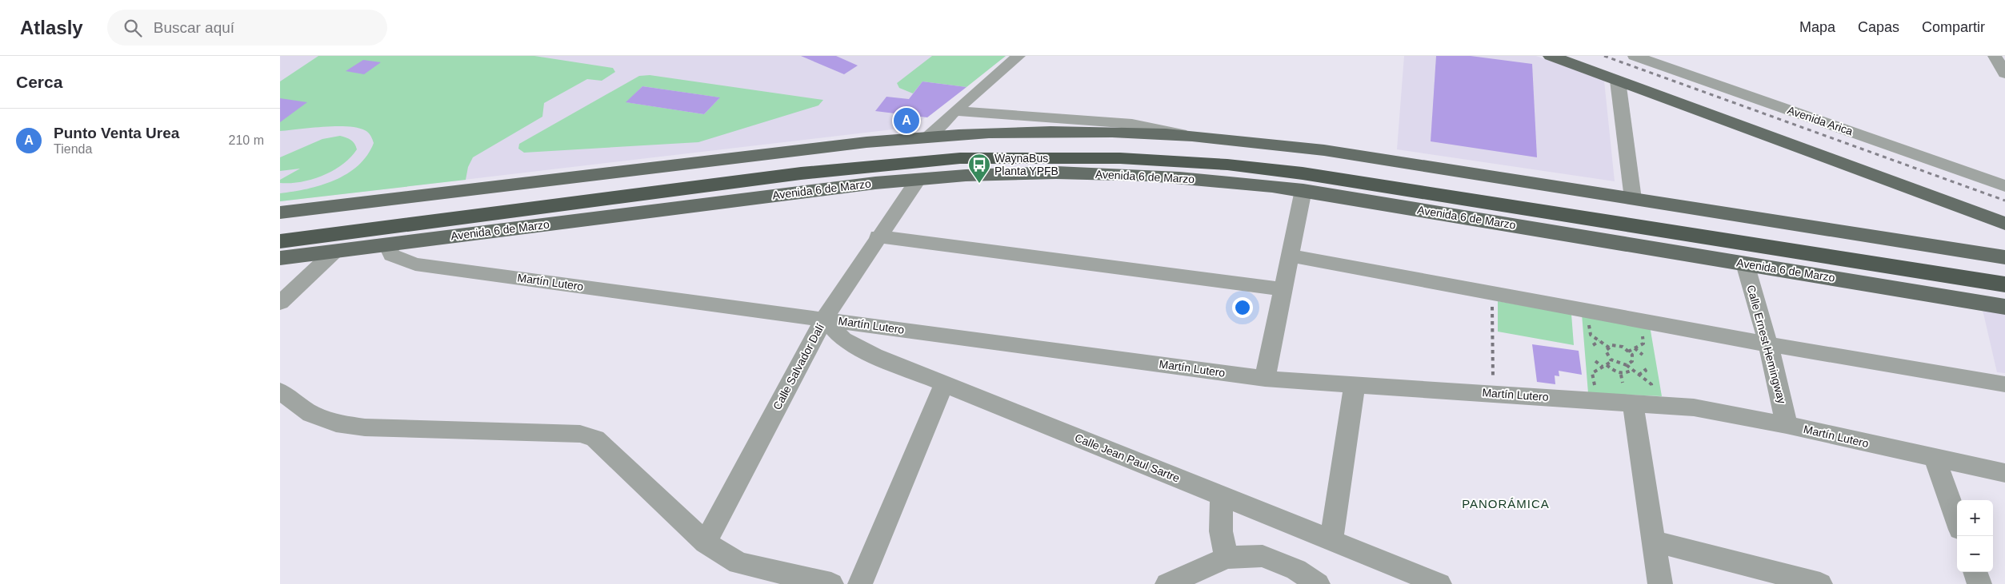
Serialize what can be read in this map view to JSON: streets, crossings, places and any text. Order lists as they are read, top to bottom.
{
  "streets": {
    "highway": ["Avenida 6 de Marzo"],
    "street": [
      "Avenida Arica",
      "Martín Lutero",
      "Calle Ernest Hemingway",
      "Calle Salvador Dalí",
      "Calle Jean Paul Sartre"
    ]
  },
  "crossings": [
    ["Avenida 6 de Marzo", "Martín Lutero"],
    ["Avenida 6 de Marzo", "Calle Ernest Hemingway"],
    ["Avenida 6 de Marzo", "Calle Salvador Dalí"],
    ["Martín Lutero", "Calle Ernest Hemingway"],
    ["Martín Lutero", "Calle Salvador Dalí"],
    ["Martín Lutero", "Calle Jean Paul Sartre"],
    ["Calle Salvador Dalí", "Calle Jean Paul Sartre"]
  ],
  "districts": ["PANORÁMICA"],
  "places": {
    "bus stop": ["WaynaBus Planta YPFB"]
  },
  "page": {
    "header": "Atlasly",
    "search": "Buscar aquí",
    "nav": ["Mapa", "Capas", "Compartir"],
    "heading": "Cerca",
    "pins": "A",
    "list": [
      {
        "mark": "A",
        "name": "Punto Venta Urea",
        "note": "Tienda",
        "value": "210 m"
      }
    ],
    "map_buttons": ["+", "−"]
  }
}
